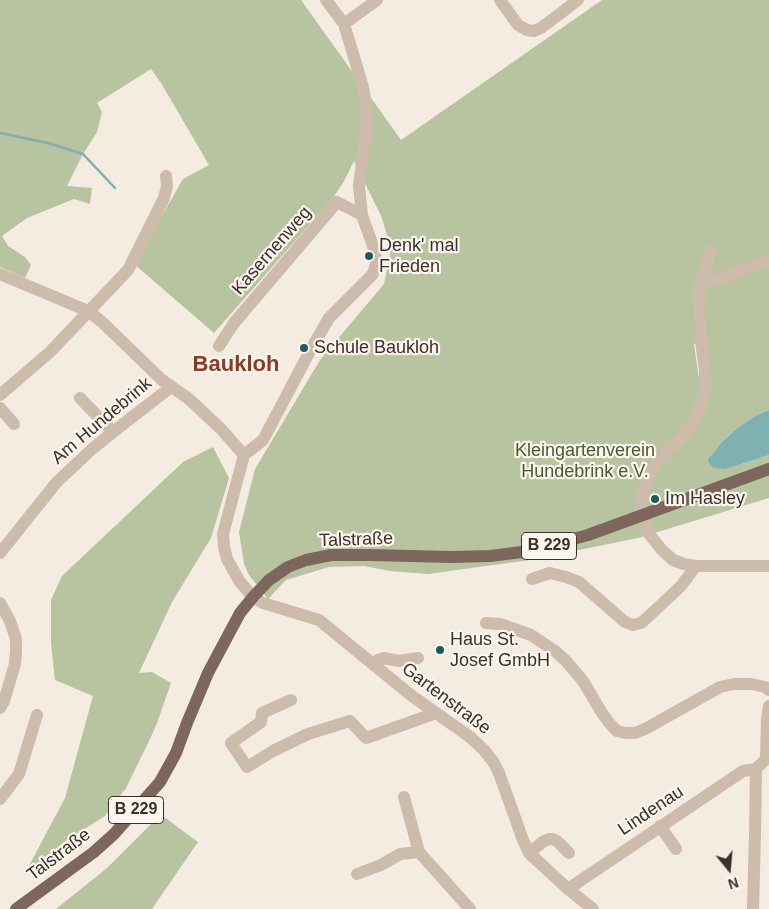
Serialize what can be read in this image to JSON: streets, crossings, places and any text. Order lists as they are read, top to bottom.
{
  "streets": {
    "main road": ["Talstraße", "B 229"],
    "street": [
      "Kasernenweg",
      "Am Hundebrink",
      "Gartenstraße",
      "Lindenau"
    ]
  },
  "crossings": [
    ["Talstraße", "Gartenstraße"],
    ["Gartenstraße", "Lindenau"]
  ],
  "districts": ["Baukloh"],
  "parks": ["Kleingartenverein Hundebrink e.V."],
  "places": [
    "Denk' mal Frieden",
    "Schule Baukloh",
    "Im Hasley",
    "Haus St. Josef GmbH"
  ],
  "north": "bottom"
}
